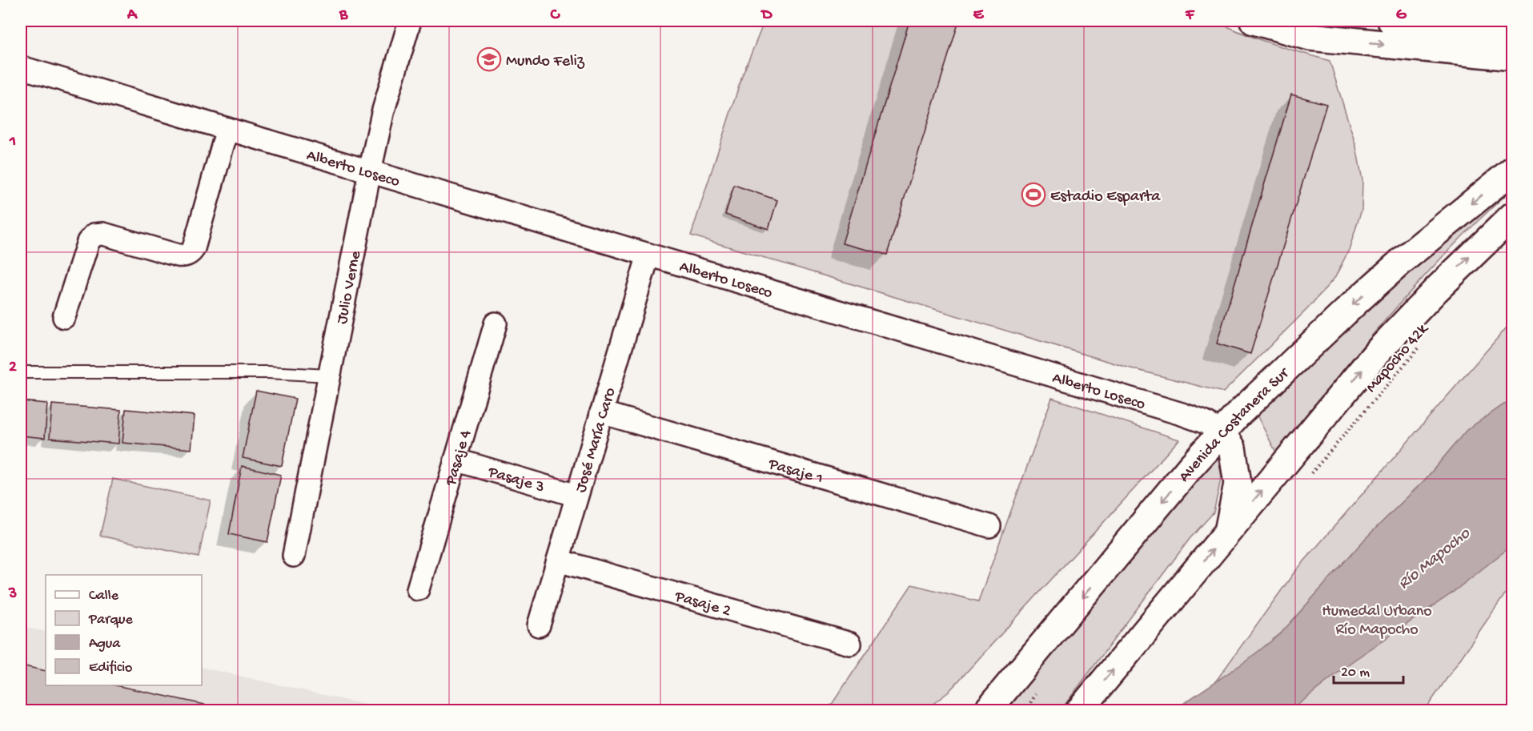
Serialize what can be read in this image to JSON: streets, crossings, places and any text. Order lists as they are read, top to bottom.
{
  "streets": {
    "main road": ["Avenida Costanera Sur"],
    "street": [
      "Alberto Loseco",
      "Julio Verne",
      "José María Caro",
      "Pasaje 4",
      "Pasaje 1",
      "Pasaje 3",
      "Pasaje 2"
    ],
    "path": ["Mapocho 42k"]
  },
  "crossings": [
    ["Alberto Loseco", "Julio Verne"],
    ["Alberto Loseco", "Avenida Costanera Sur"],
    ["Alberto Loseco", "José María Caro"],
    ["José María Caro", "Pasaje 1"],
    ["José María Caro", "Pasaje 3"],
    ["José María Caro", "Pasaje 2"],
    ["Pasaje 4", "Pasaje 3"]
  ],
  "water": ["Río Mapocho"],
  "parks": ["Humedal Urbano Río Mapocho"],
  "places": {
    "school or university": ["Mundo Feliz"],
    "sports": ["Estadio Esparta"]
  },
  "legend": [
    "Calle",
    "Parque",
    "Agua",
    "Edificio"
  ],
  "scale_bar": "20 m",
  "grid": {
    "columns": [
      "A",
      "B",
      "C",
      "D",
      "E",
      "F",
      "G"
    ],
    "rows": ["1", "2", "3"]
  }
}
